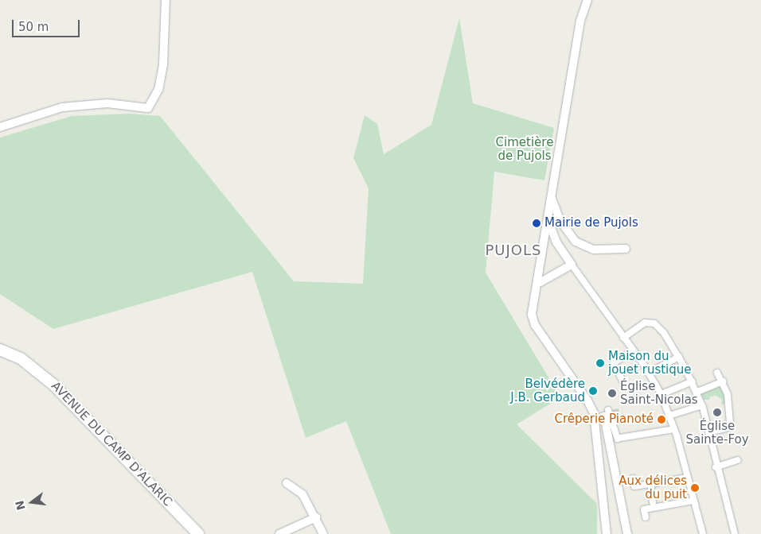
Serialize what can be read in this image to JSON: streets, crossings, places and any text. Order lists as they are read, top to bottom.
{
  "streets": {
    "main road": ["AVENUE DU CAMP D'ALARIC"]
  },
  "districts": ["PUJOLS"],
  "parks": ["Cimetière de Pujols"],
  "places": [
    "Mairie de Pujols",
    "Maison du jouet rustique",
    "Belvédère J.B. Gerbaud",
    "Église Saint-Nicolas",
    "Église Sainte-Foy",
    "Crêperie Pianoté",
    "Aux délices du puit"
  ],
  "scale_bar": "50 m",
  "north": "left"
}
